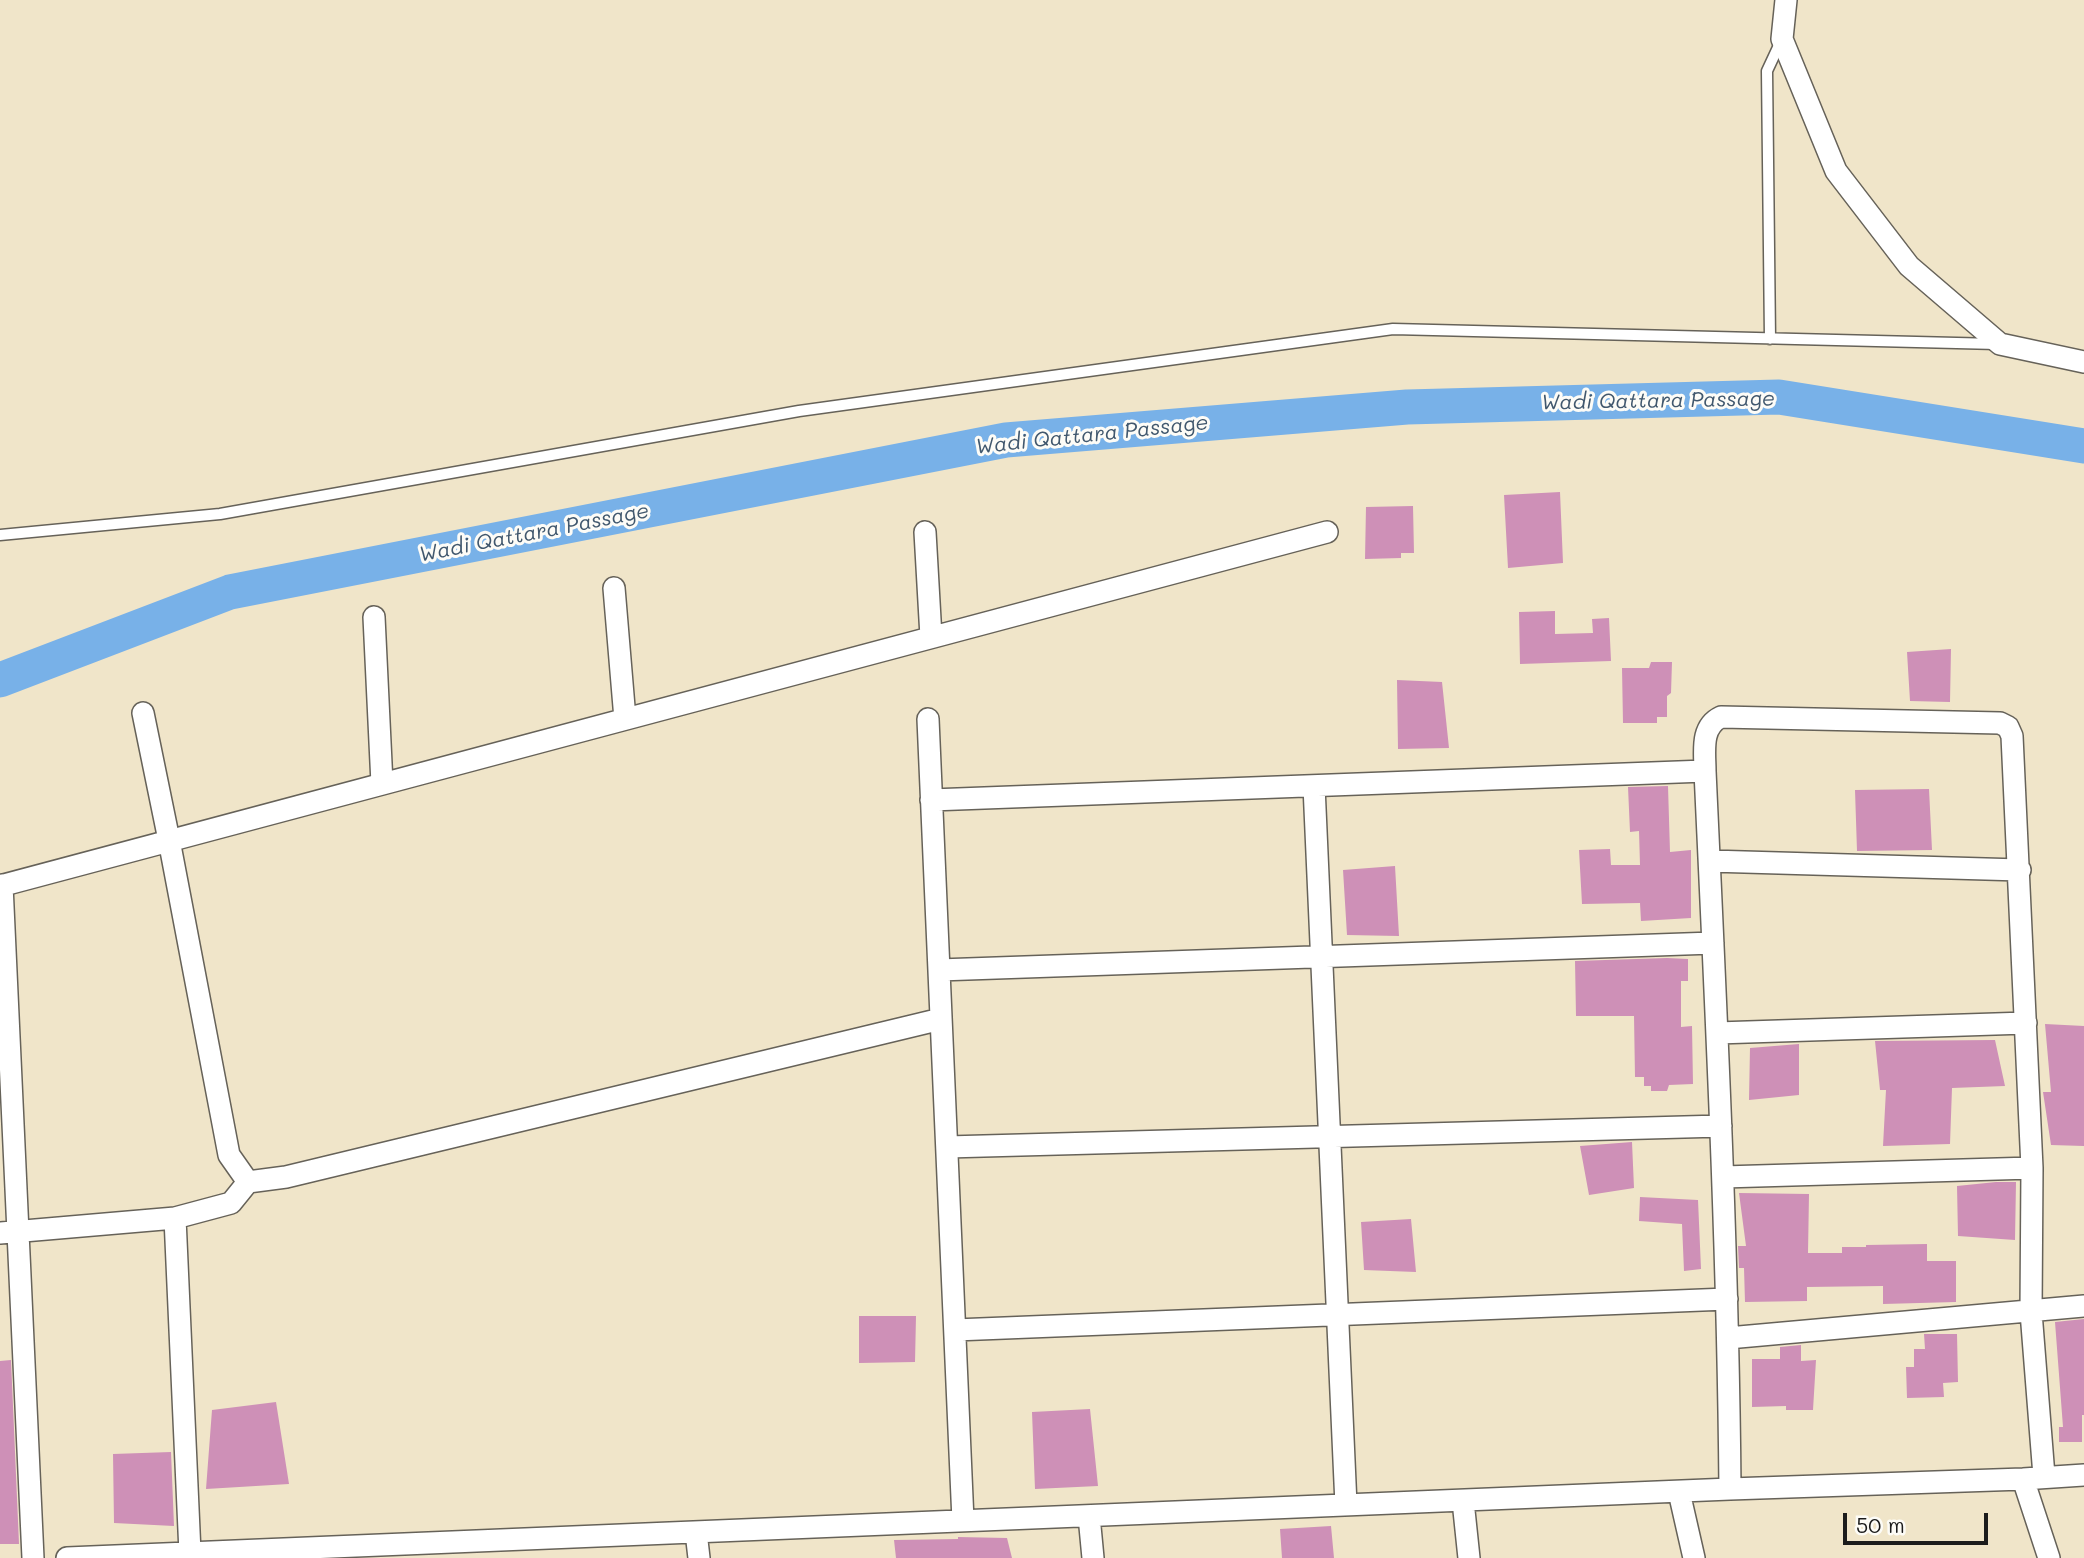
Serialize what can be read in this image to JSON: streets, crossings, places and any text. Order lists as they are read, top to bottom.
{
  "water": ["Wadi Qattara Passage"],
  "scale_bar": "50 m"
}
